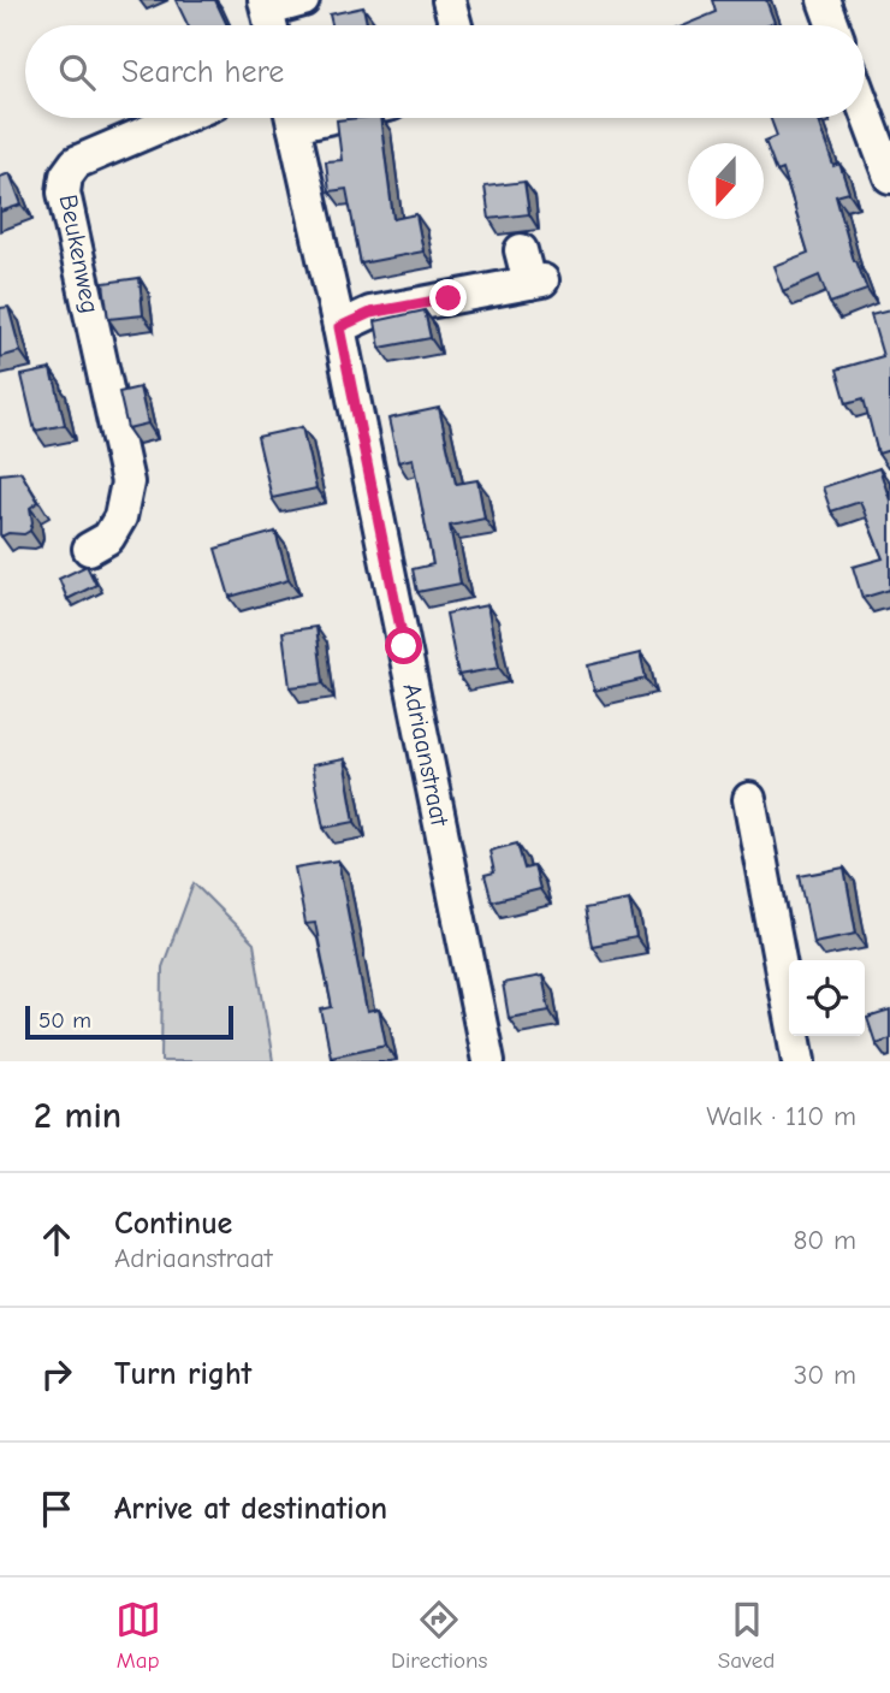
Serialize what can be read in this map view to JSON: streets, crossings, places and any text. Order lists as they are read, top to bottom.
{
  "streets": {
    "street": ["Beukenweg", "Adriaanstraat"]
  },
  "scale_bar": "50 m",
  "north": "bottom",
  "page": {
    "search": "Search here",
    "scale": "50 m",
    "heading": ["2 min", "Walk · 110 m"],
    "list": [
      ["Continue", "Adriaanstraat", "80 m"],
      ["Turn right", "30 m"],
      "Arrive at destination"
    ],
    "nav": ["Map", "Directions", "Saved"]
  }
}
